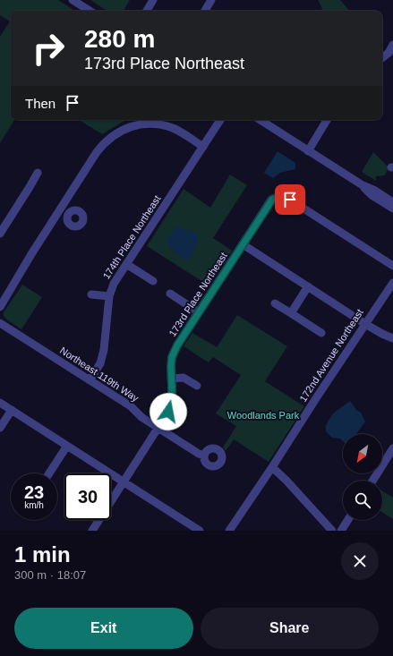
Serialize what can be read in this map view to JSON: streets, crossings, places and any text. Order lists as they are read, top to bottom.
{
  "streets": {
    "street": [
      "174th Place Northeast",
      "173rd Place Northeast",
      "172nd Avenue Northeast",
      "Northeast 119th Way"
    ]
  },
  "crossings": [
    ["174th Place Northeast", "Northeast 119th Way"],
    ["173rd Place Northeast", "Northeast 119th Way"]
  ],
  "parks": ["Woodlands Park"],
  "north": "bottom left",
  "page": {
    "turn": ["280 m", "173rd Place Northeast"],
    "then": "Then",
    "speed": "23 km/h",
    "limit": "30",
    "heading": ["1 min", "300 m · 18:07"],
    "buttons": ["Exit", "Share"]
  }
}
